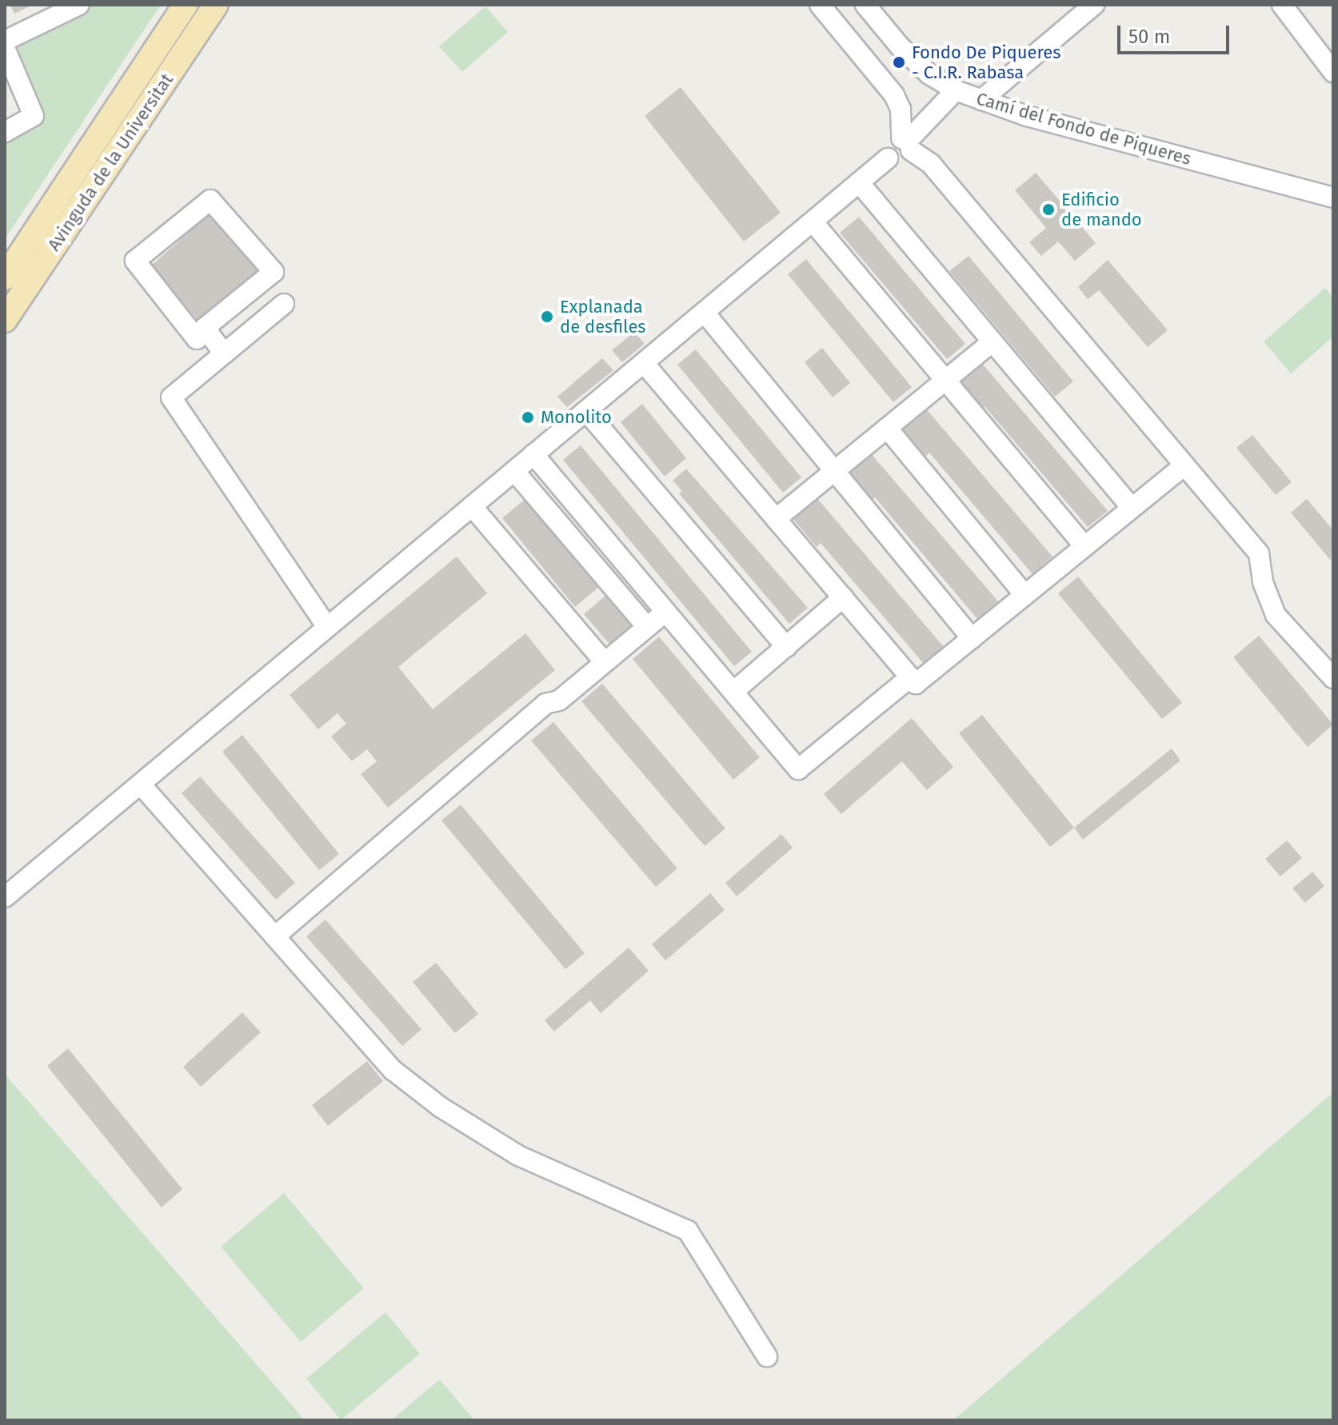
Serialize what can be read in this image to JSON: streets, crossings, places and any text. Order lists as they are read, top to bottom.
{
  "streets": {
    "main road": ["Avinguda de la Universitat"],
    "street": ["Camí del Fondo de Piqueres"]
  },
  "places": [
    "Fondo De Piqueres - C.I.R. Rabasa",
    "Edificio de mando",
    "Explanada de desfiles",
    "Monolito"
  ],
  "scale_bar": "50 m"
}
